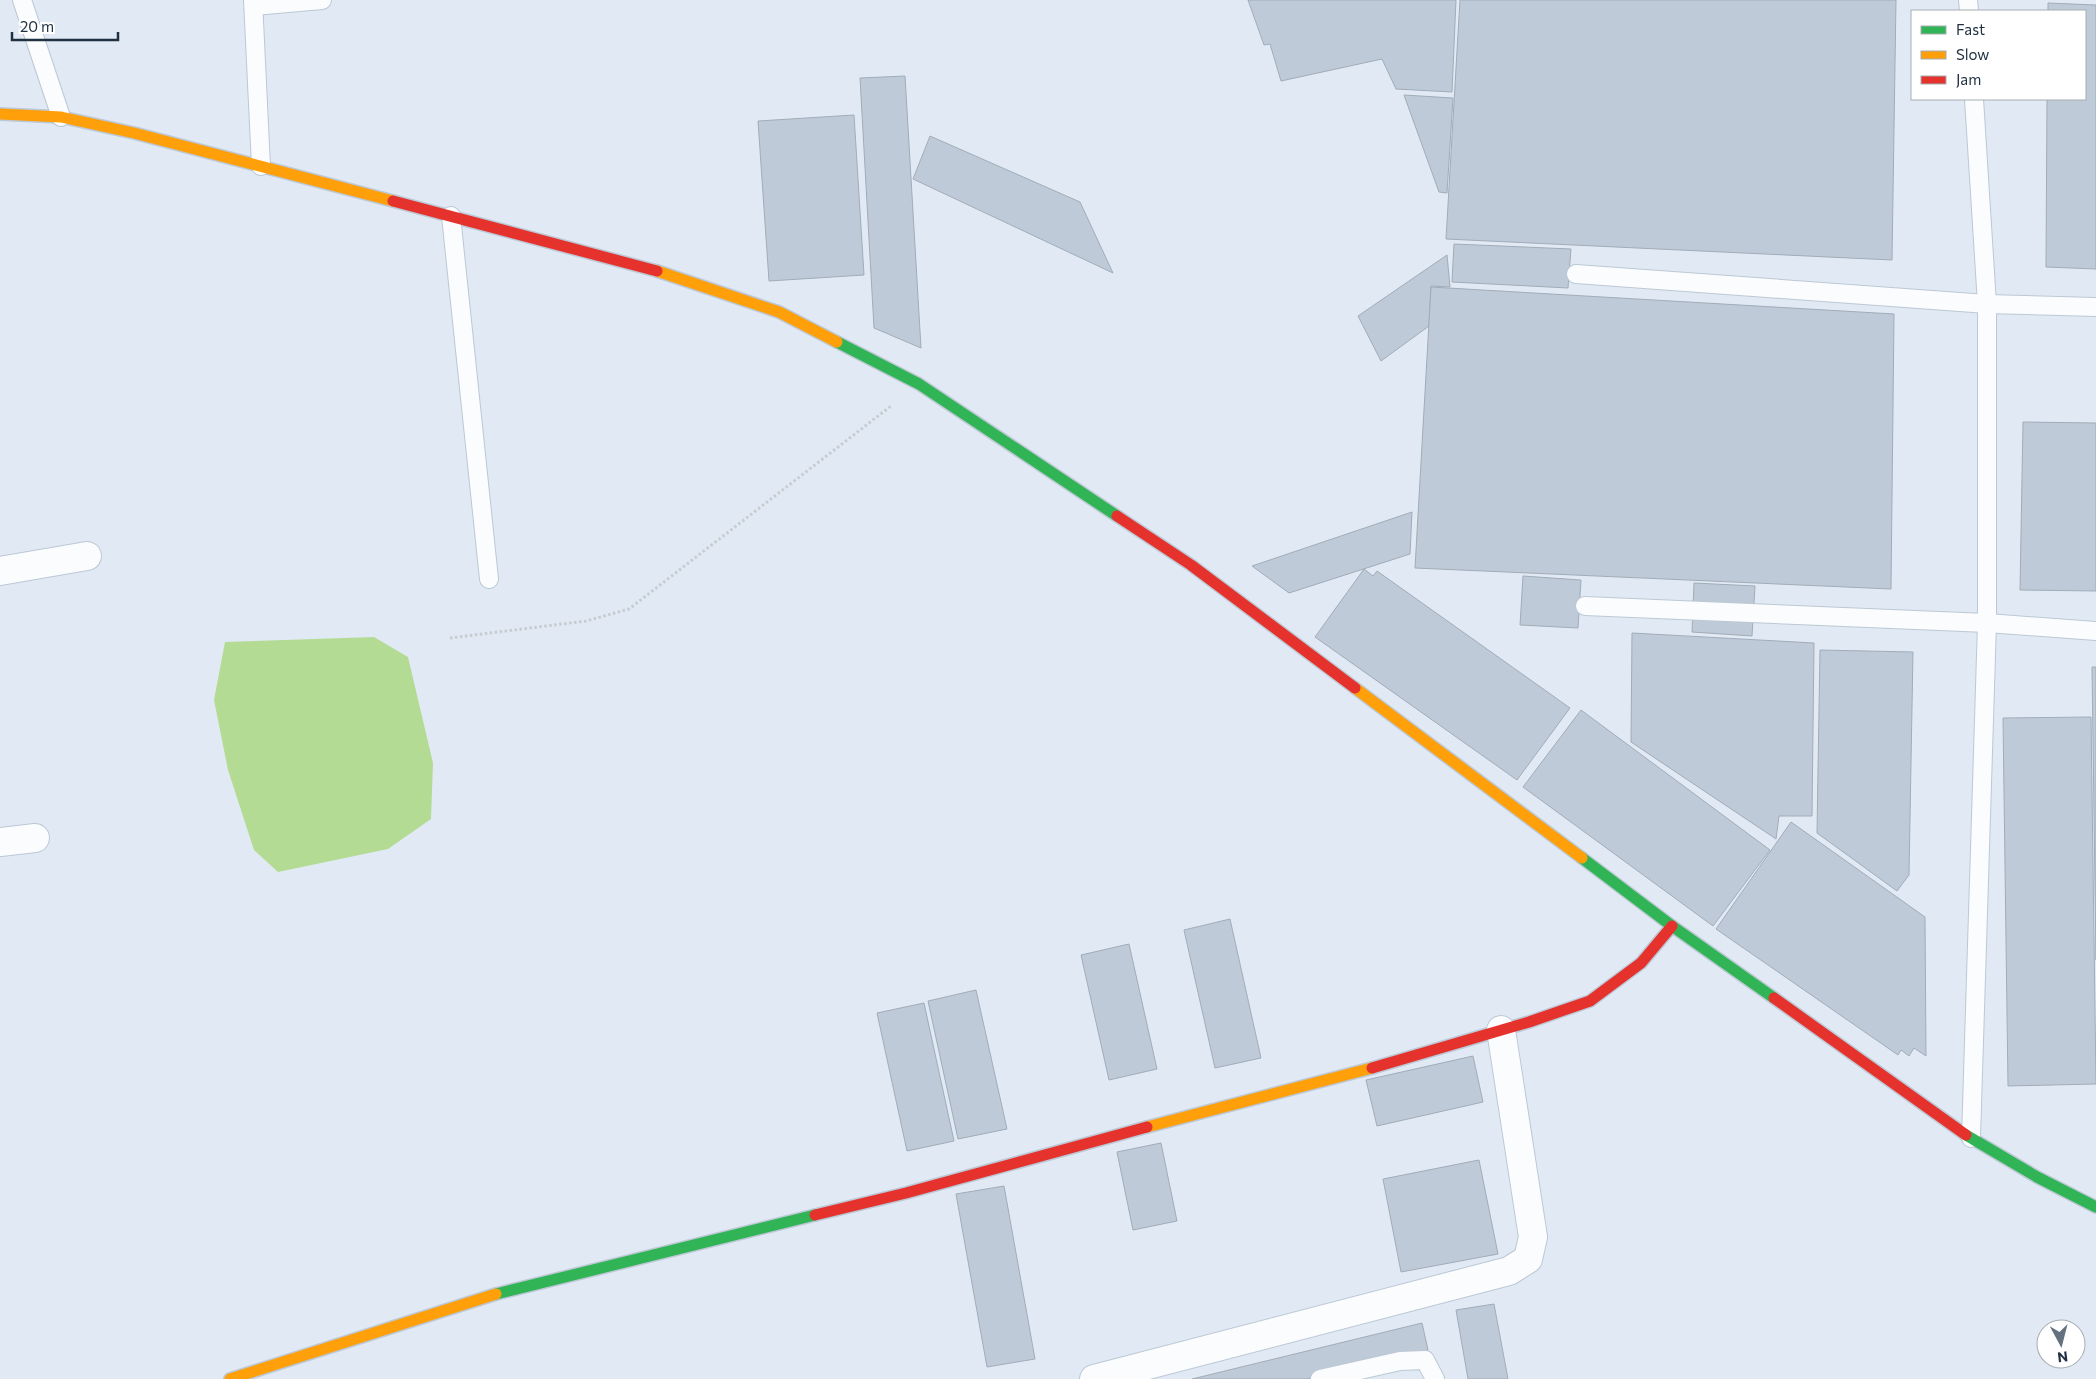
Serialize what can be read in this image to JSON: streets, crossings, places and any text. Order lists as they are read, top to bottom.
{
  "legend": ["Fast", "Slow", "Jam"],
  "scale_bar": "20 m",
  "north": "bottom"
}
